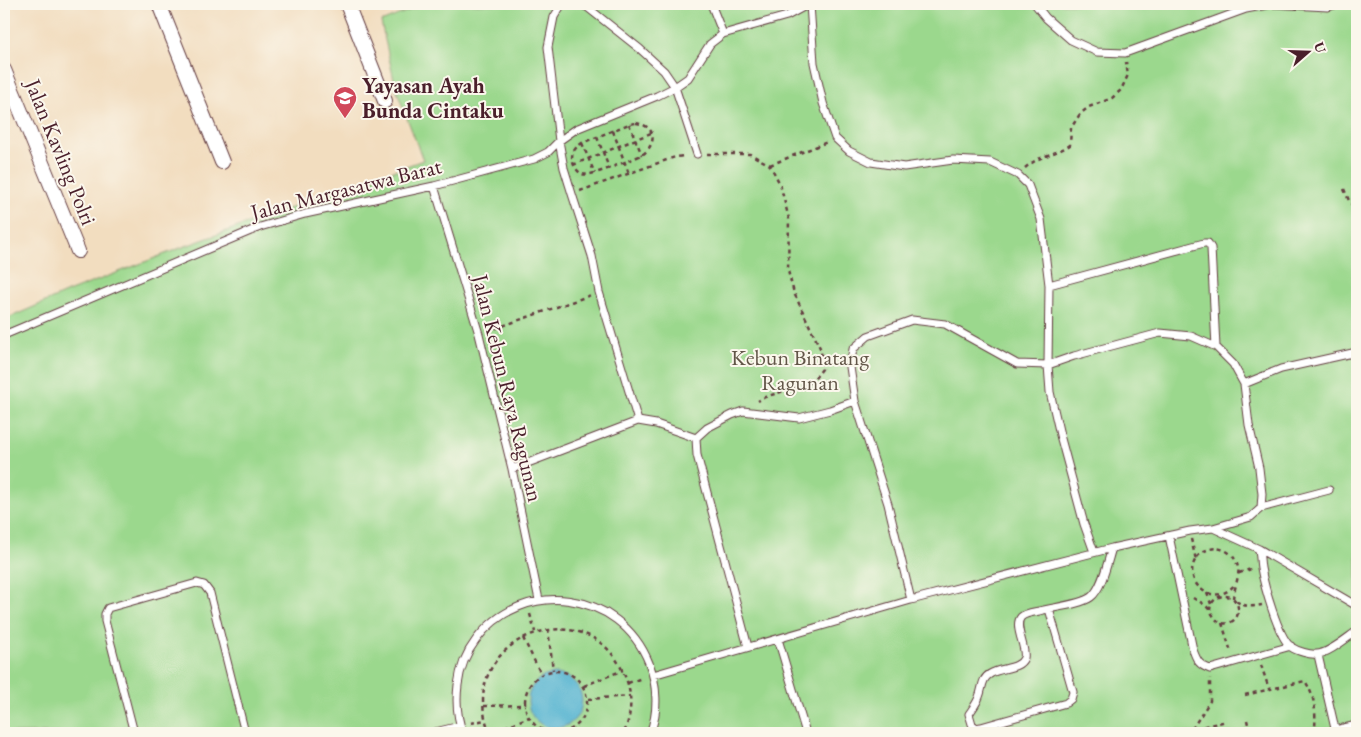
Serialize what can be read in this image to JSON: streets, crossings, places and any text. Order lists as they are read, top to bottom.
{
  "streets": {
    "street": ["Jalan Kavling Polri"],
    "lane": ["Jalan Margasatwa Barat", "Jalan Kebun Raya Ragunan"]
  },
  "crossings": [
    ["Jalan Margasatwa Barat", "Jalan Kebun Raya Ragunan"]
  ],
  "parks": ["Kebun Binatang Ragunan"],
  "places": {
    "school or university": ["Yayasan Ayah Bunda Cintaku"]
  },
  "north": "right"
}
